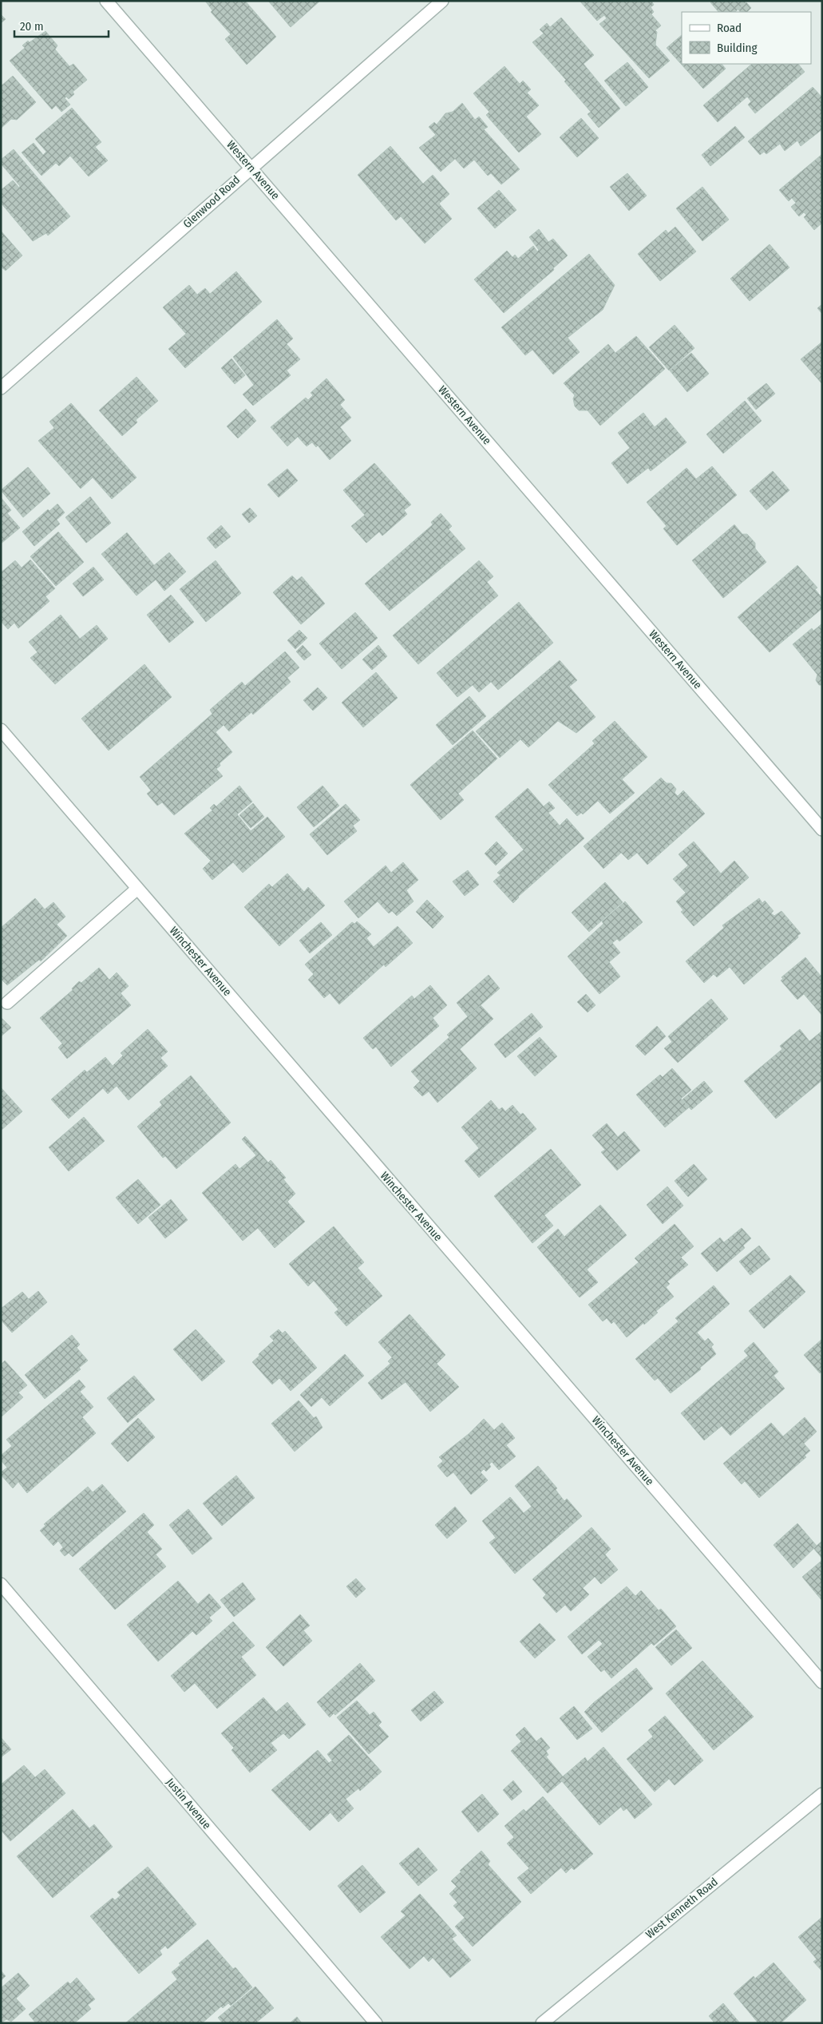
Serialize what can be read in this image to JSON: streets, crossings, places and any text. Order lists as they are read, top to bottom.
{
  "streets": {
    "street": [
      "Western Avenue",
      "Glenwood Road",
      "Winchester Avenue",
      "Justin Avenue",
      "West Kenneth Road"
    ]
  },
  "crossings": [
    ["Western Avenue", "Glenwood Road"]
  ],
  "legend": ["Road", "Building"],
  "scale_bar": "20 m"
}
